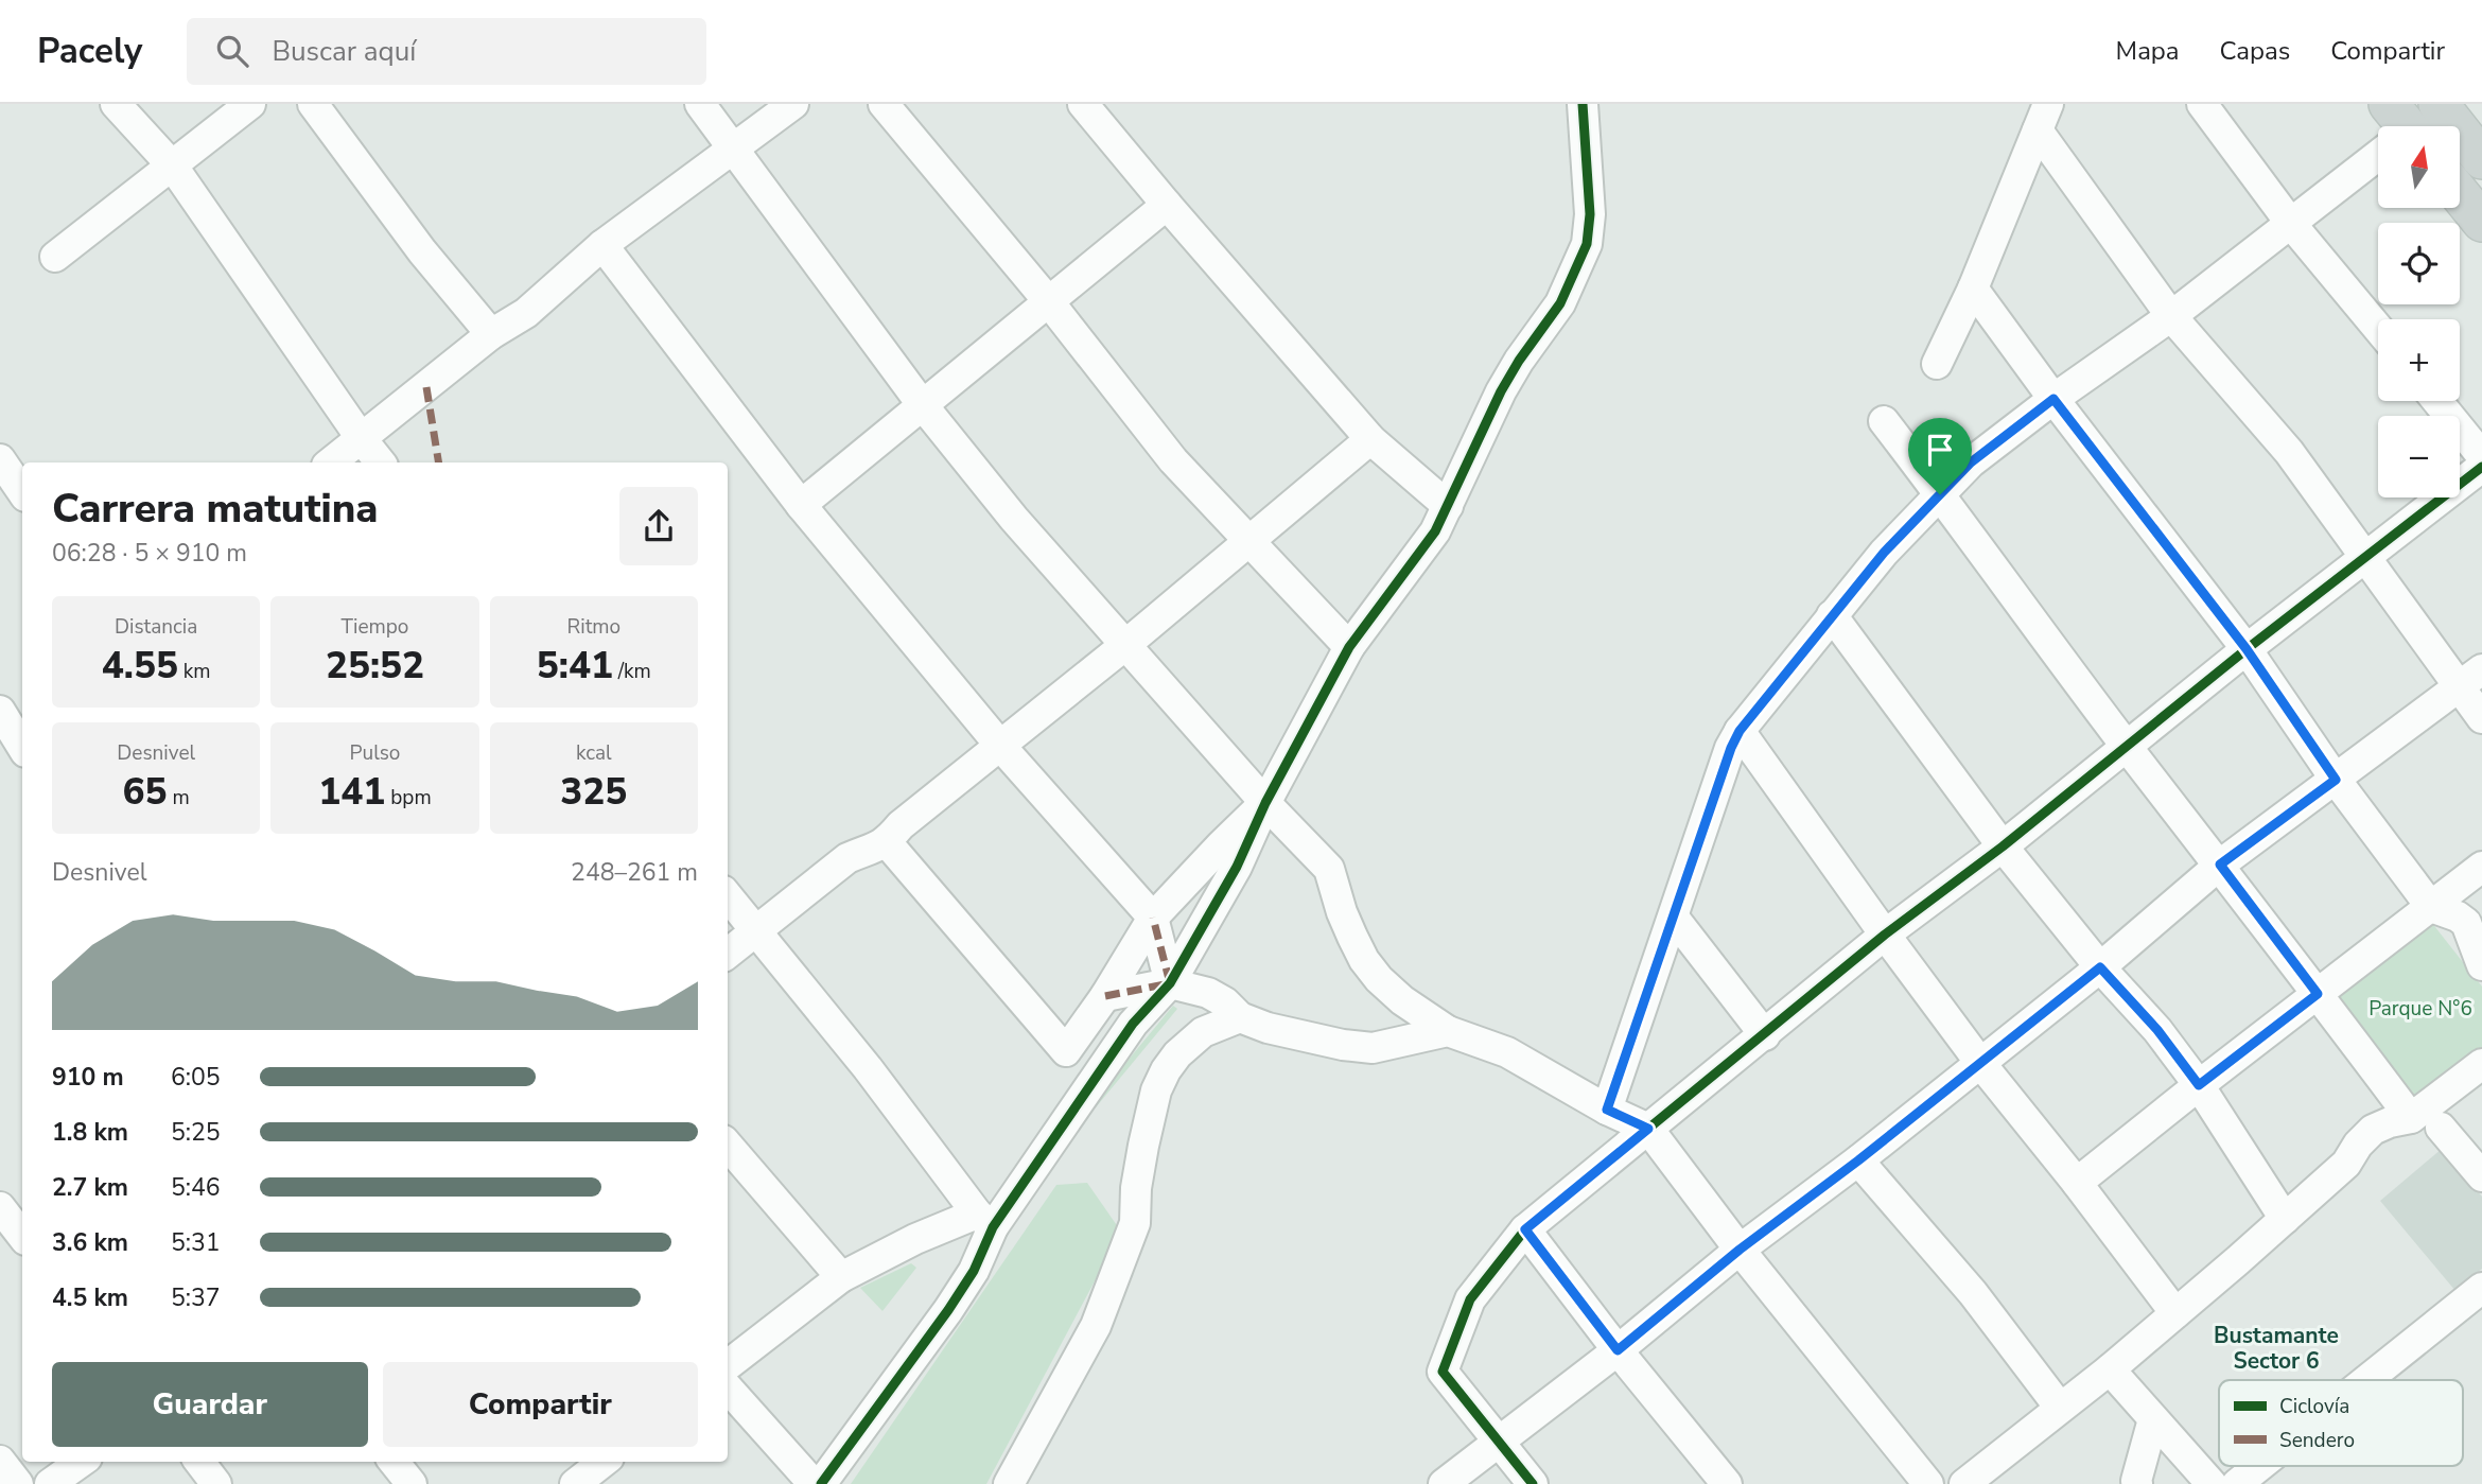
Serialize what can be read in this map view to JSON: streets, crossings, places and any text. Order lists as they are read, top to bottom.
{
  "districts": ["Bustamante Sector 6"],
  "parks": ["Parque N°6"],
  "legend": ["Ciclovía", "Sendero"],
  "north": "top",
  "page": {
    "header": "Pacely",
    "search": "Buscar aquí",
    "nav": ["Mapa", "Capas", "Compartir"],
    "map_buttons": ["+", "−"],
    "heading": ["Carrera matutina", "06:28 · 5 × 910 m"],
    "stats": [
      ["Distancia", "4.55 km"],
      ["Tiempo", "25:52"],
      ["Ritmo", "5:41 /km"],
      ["Desnivel", "65 m"],
      ["Pulso", "141 bpm"],
      ["kcal", "325"]
    ],
    "chart": ["Desnivel", "248–261 m"],
    "list": [
      {
        "name": "910 m",
        "note": "6:05"
      },
      {
        "name": "1.8 km",
        "note": "5:25"
      },
      {
        "name": "2.7 km",
        "note": "5:46"
      },
      {
        "name": "3.6 km",
        "note": "5:31"
      },
      {
        "name": "4.5 km",
        "note": "5:37"
      }
    ],
    "buttons": ["Guardar", "Compartir"]
  }
}
